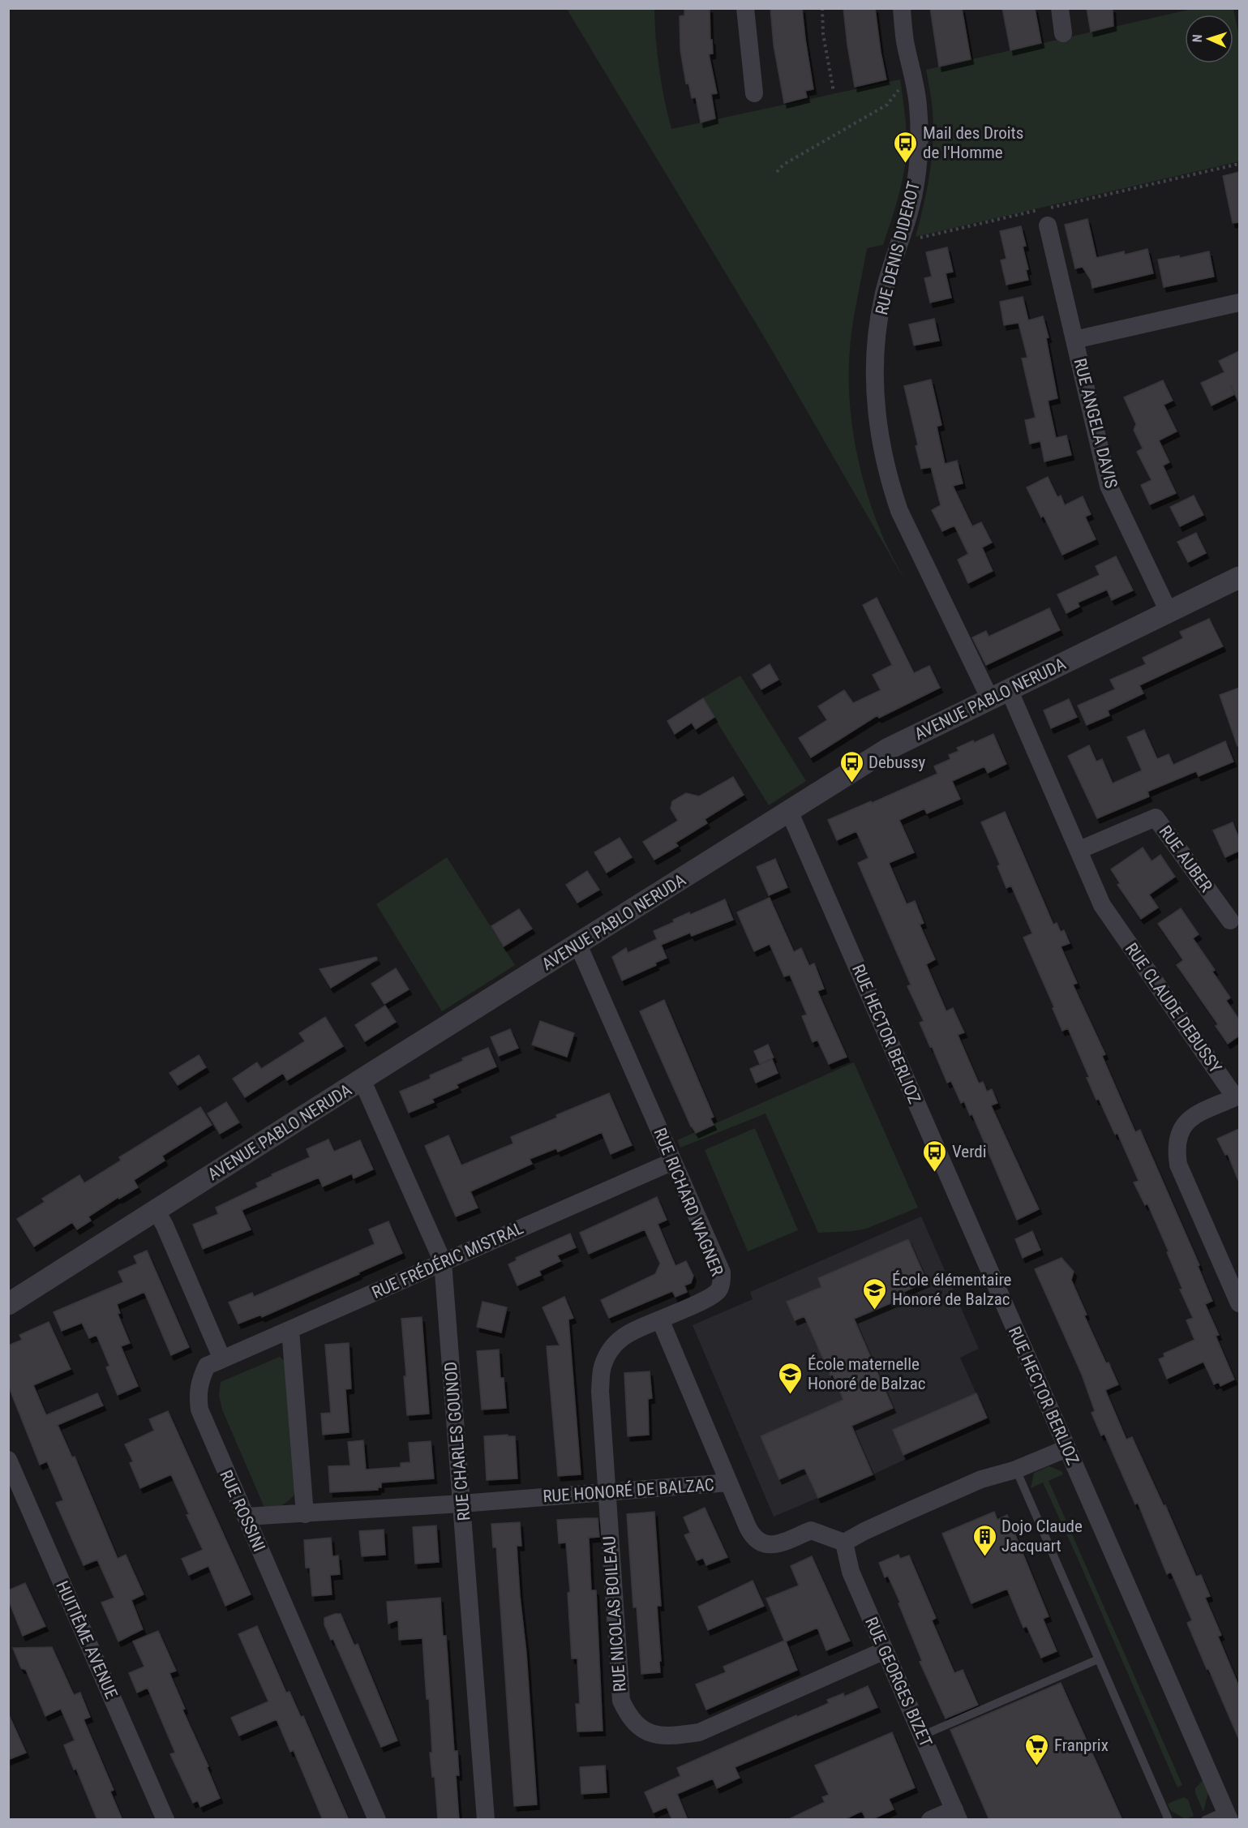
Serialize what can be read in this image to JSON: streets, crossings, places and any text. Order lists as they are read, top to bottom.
{
  "streets": {
    "street": [
      "RUE DENIS DIDEROT",
      "RUE ANGELA DAVIS",
      "AVENUE PABLO NERUDA",
      "RUE AUBER",
      "RUE CLAUDE DEBUSSY",
      "RUE HECTOR BERLIOZ",
      "RUE RICHARD WAGNER",
      "RUE FRÉDÉRIC MISTRAL",
      "RUE CHARLES GOUNOD",
      "RUE HONORÉ DE BALZAC",
      "RUE ROSSINI",
      "RUE NICOLAS BOILEAU",
      "HUITIÈME AVENUE",
      "RUE GEORGES BIZET"
    ]
  },
  "crossings": [
    ["RUE DENIS DIDEROT", "AVENUE PABLO NERUDA"],
    ["RUE DENIS DIDEROT", "RUE CLAUDE DEBUSSY"],
    ["RUE ANGELA DAVIS", "AVENUE PABLO NERUDA"],
    ["AVENUE PABLO NERUDA", "RUE CLAUDE DEBUSSY"],
    ["AVENUE PABLO NERUDA", "RUE HECTOR BERLIOZ"],
    ["AVENUE PABLO NERUDA", "RUE RICHARD WAGNER"],
    ["AVENUE PABLO NERUDA", "RUE CHARLES GOUNOD"],
    ["RUE AUBER", "RUE CLAUDE DEBUSSY"],
    ["RUE RICHARD WAGNER", "RUE FRÉDÉRIC MISTRAL"],
    ["RUE RICHARD WAGNER", "RUE NICOLAS BOILEAU"],
    ["RUE FRÉDÉRIC MISTRAL", "RUE CHARLES GOUNOD"],
    ["RUE FRÉDÉRIC MISTRAL", "RUE ROSSINI"],
    ["RUE CHARLES GOUNOD", "RUE HONORÉ DE BALZAC"],
    ["RUE HONORÉ DE BALZAC", "RUE ROSSINI"],
    ["RUE HONORÉ DE BALZAC", "RUE NICOLAS BOILEAU"],
    ["RUE HONORÉ DE BALZAC", "RUE GEORGES BIZET"],
    ["RUE NICOLAS BOILEAU", "RUE GEORGES BIZET"]
  ],
  "places": {
    "bus stop": ["Mail des Droits de l'Homme", "Debussy", "Verdi"],
    "school or university": ["École élémentaire Honoré de Balzac", "École maternelle Honoré de Balzac"],
    "building": ["Dojo Claude Jacquart"],
    "supermarket": ["Franprix"]
  },
  "north": "left"
}
